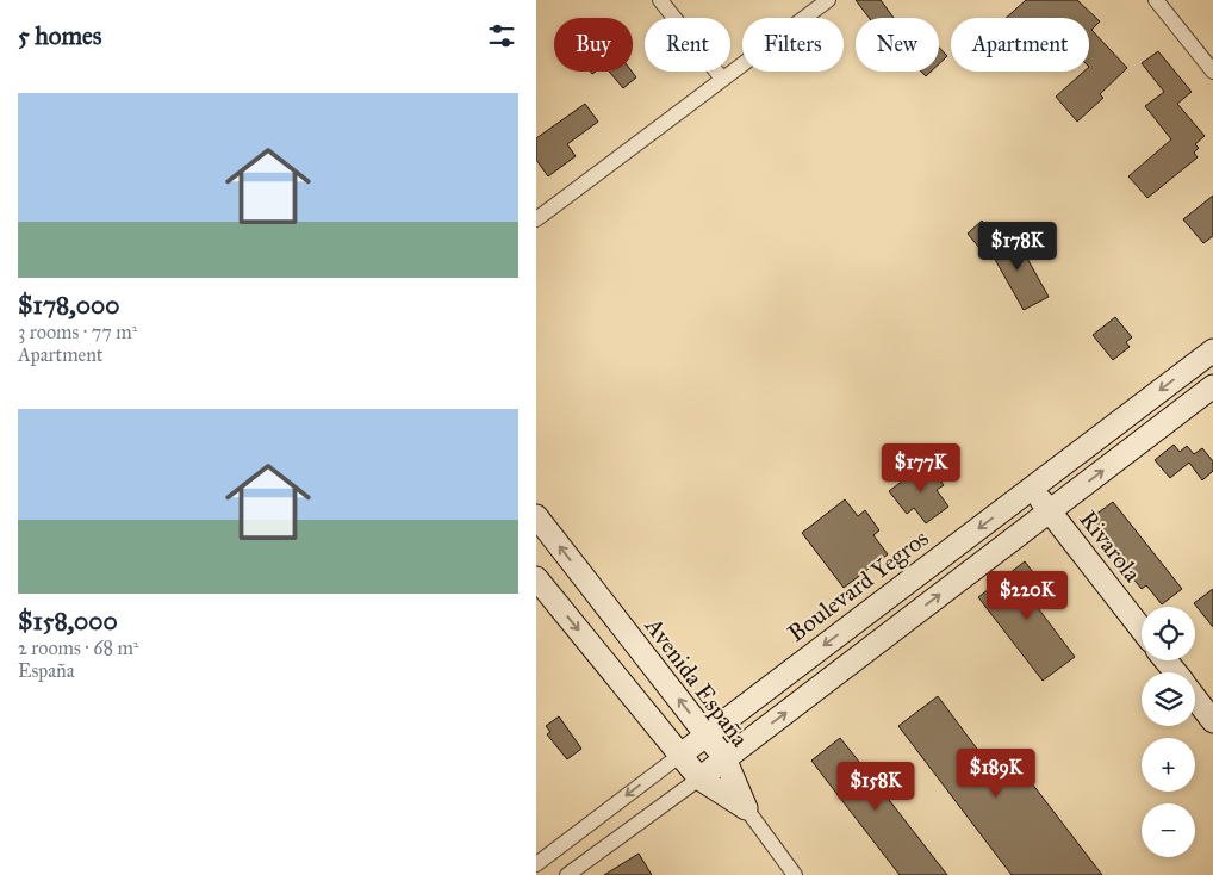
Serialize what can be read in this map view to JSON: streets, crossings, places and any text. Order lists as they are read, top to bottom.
{
  "streets": {
    "street": ["Rivarola", "Boulevard Yegros", "Avenida España"]
  },
  "crossings": [
    ["Rivarola", "Boulevard Yegros"],
    ["Boulevard Yegros", "Avenida España"]
  ],
  "page": {
    "heading": "5 homes",
    "chip": [
      "Buy",
      "Rent",
      "Filters",
      "New",
      "Apartment"
    ],
    "list": [
      {
        "name": "$178,000",
        "note": "3 rooms · 77 m² · Apartment"
      },
      {
        "name": "$158,000",
        "note": "2 rooms · 68 m² · España"
      }
    ],
    "price": [
      "$178K",
      "$177K",
      "$220K",
      "$189K",
      "$158K"
    ],
    "map_buttons": ["+", "−"]
  }
}
